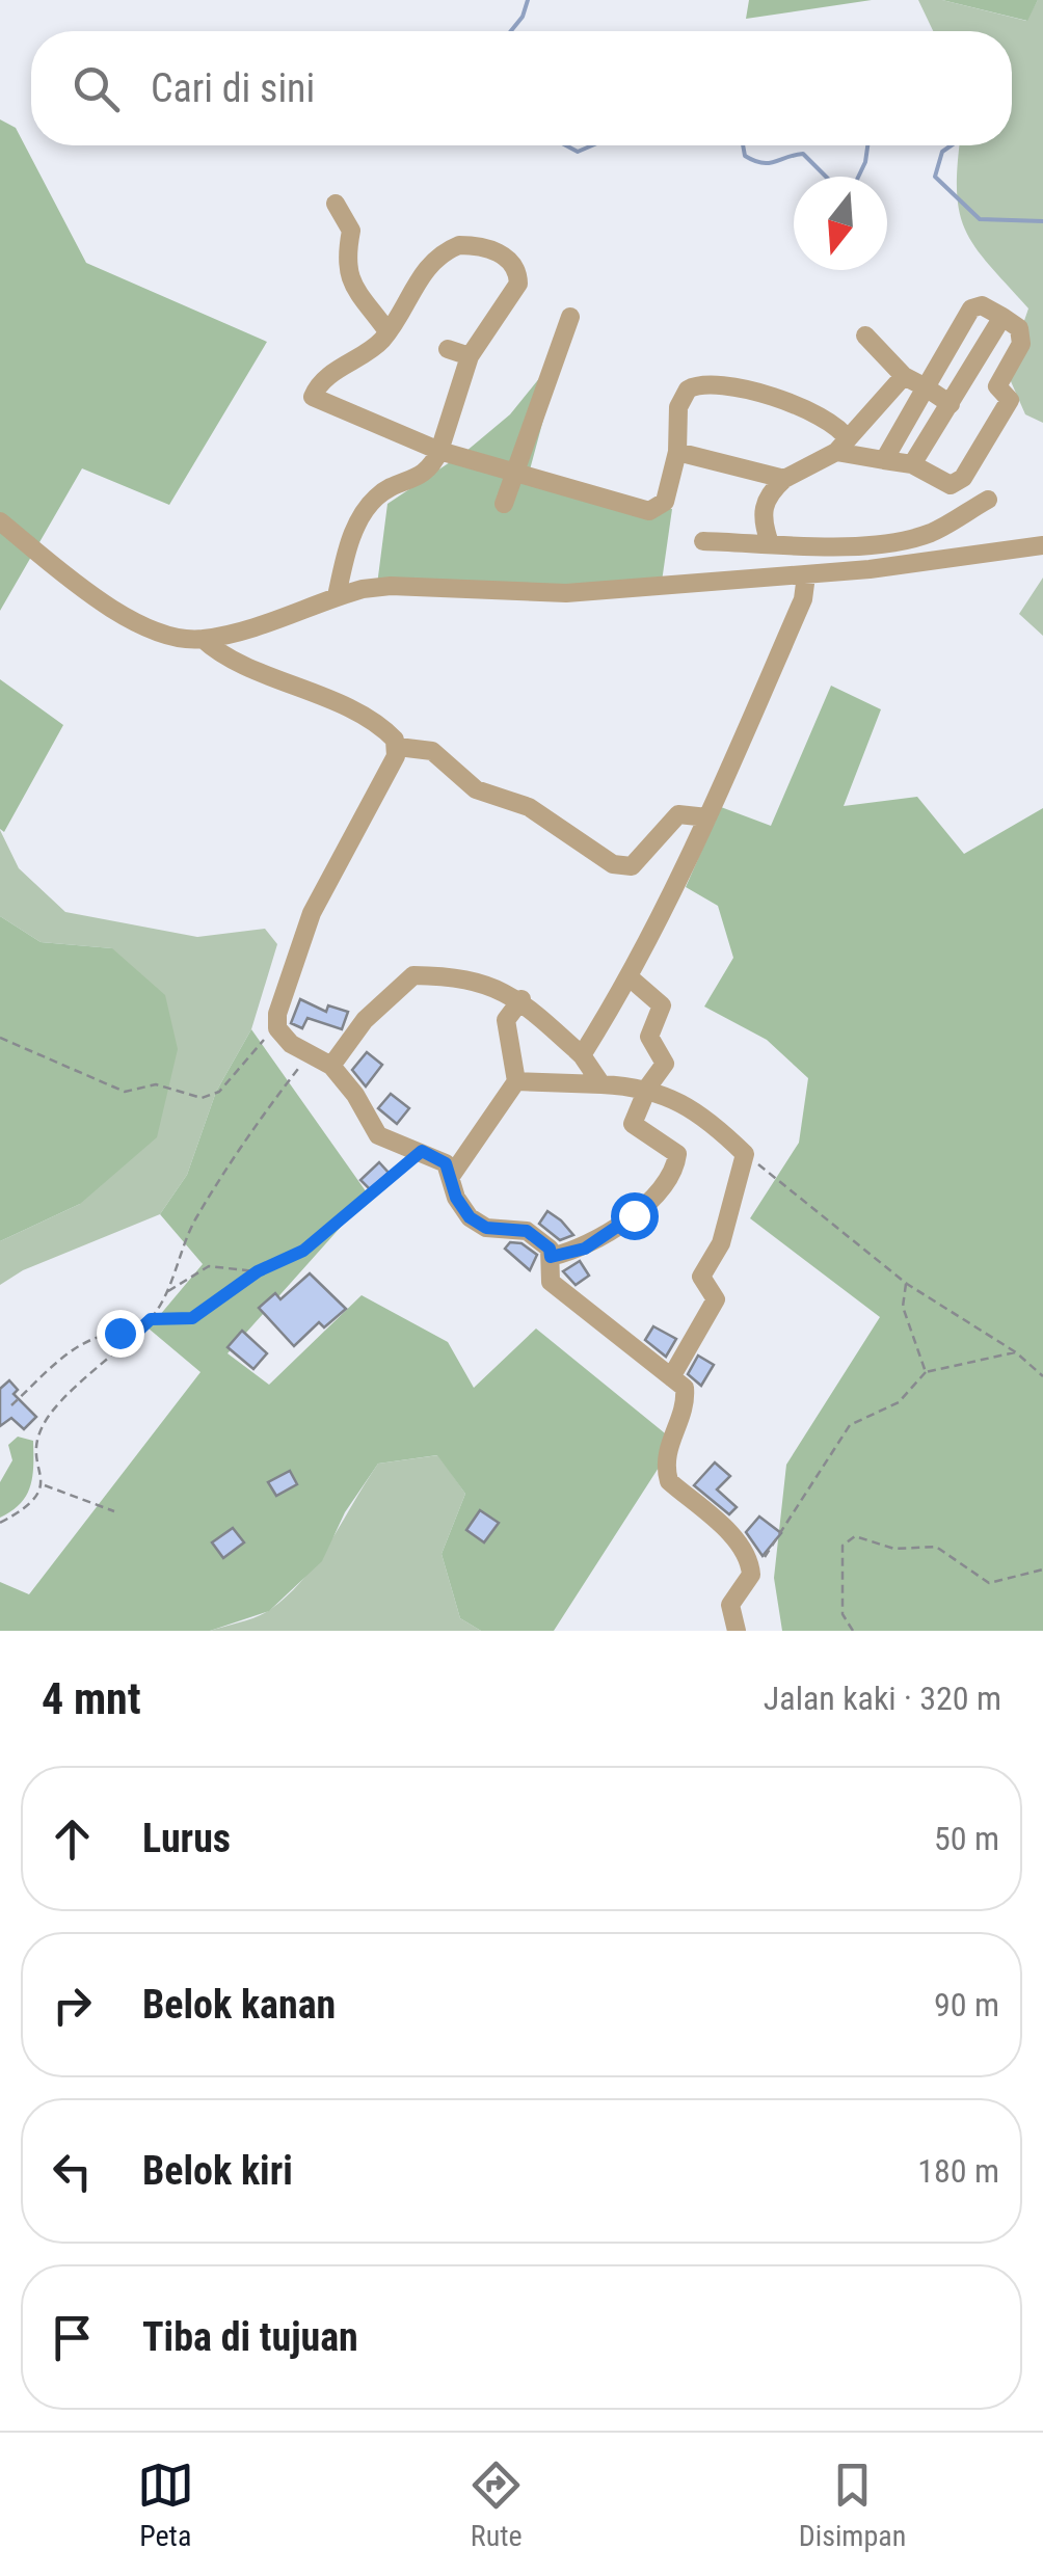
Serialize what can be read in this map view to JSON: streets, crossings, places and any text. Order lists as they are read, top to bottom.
{
  "north": "bottom",
  "page": {
    "search": "Cari di sini",
    "heading": ["4 mnt", "Jalan kaki · 320 m"],
    "list": [
      ["Lurus", "50 m"],
      ["Belok kanan", "90 m"],
      ["Belok kiri", "180 m"],
      "Tiba di tujuan"
    ],
    "nav": ["Peta", "Rute", "Disimpan"]
  }
}
